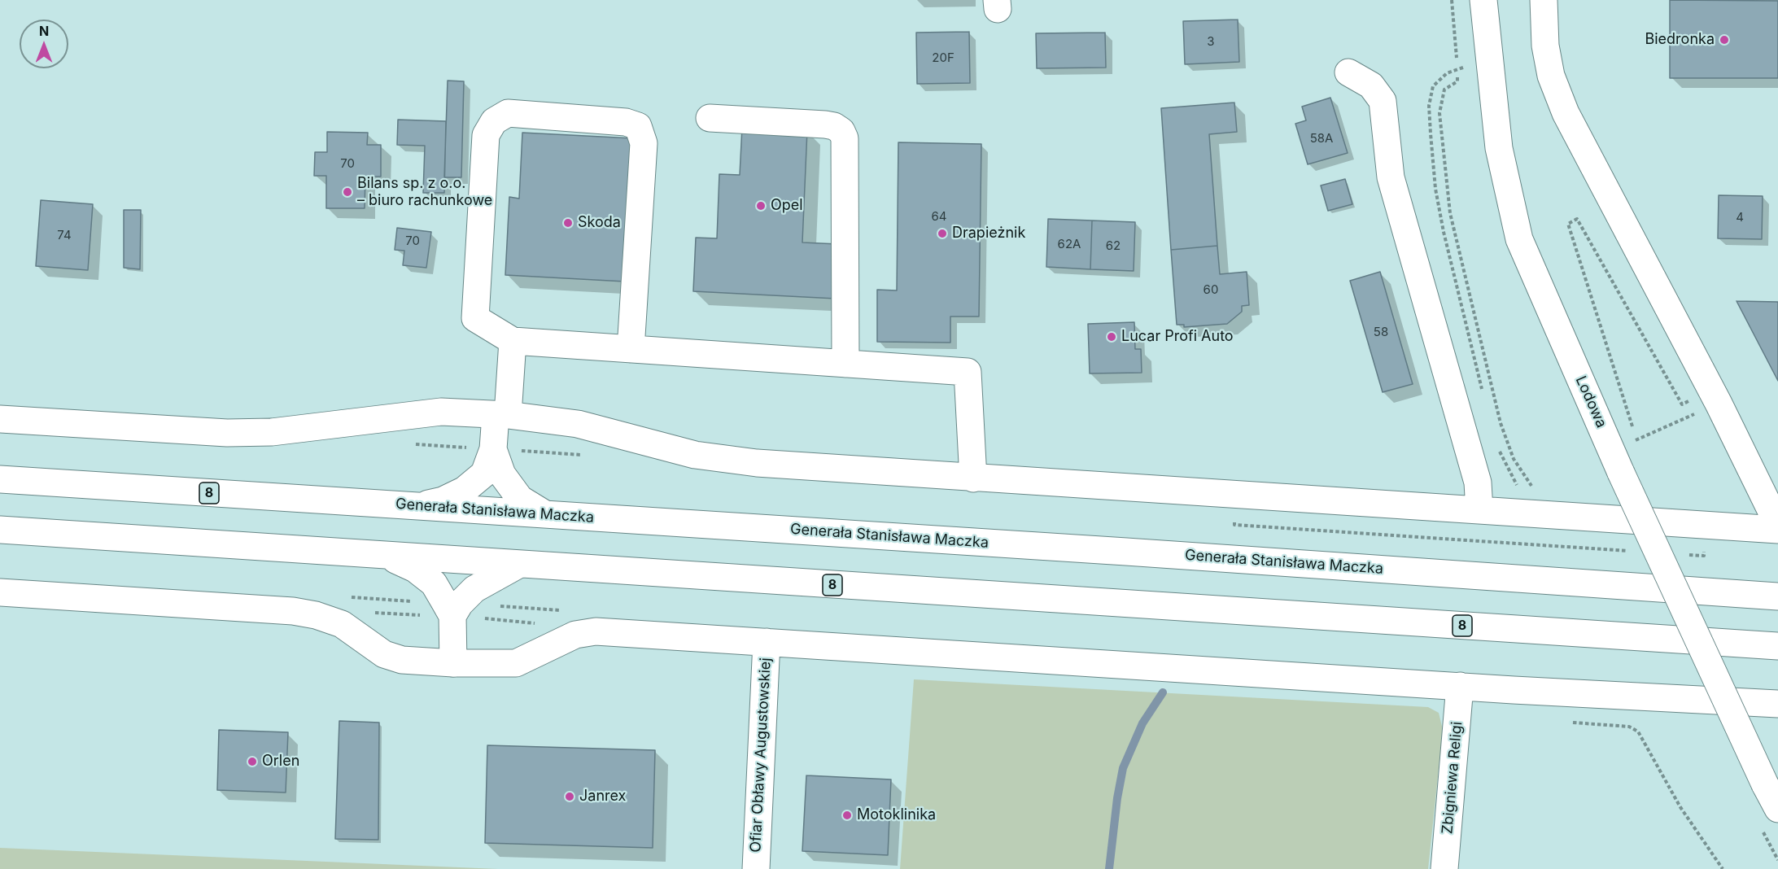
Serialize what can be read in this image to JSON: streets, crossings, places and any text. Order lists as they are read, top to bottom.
{
  "streets": {
    "main road": [
      "Lodowa",
      "8",
      "Generała Stanisława Maczka",
      "Ofiar Obławy Augustowskiej",
      "Zbigniewa Religi"
    ]
  },
  "places": [
    "Biedronka",
    "Bilans sp. z o.o. – biuro rachunkowe",
    "Opel",
    "Skoda",
    "Drapieżnik",
    "Lucar Profi Auto",
    "Orlen",
    "Janrex",
    "Motoklinika"
  ],
  "house_numbers": [
    "3",
    "20F",
    "58A",
    "70",
    "64",
    "4",
    "74",
    "70",
    "62A",
    "62",
    "60",
    "58"
  ],
  "north": "top"
}
